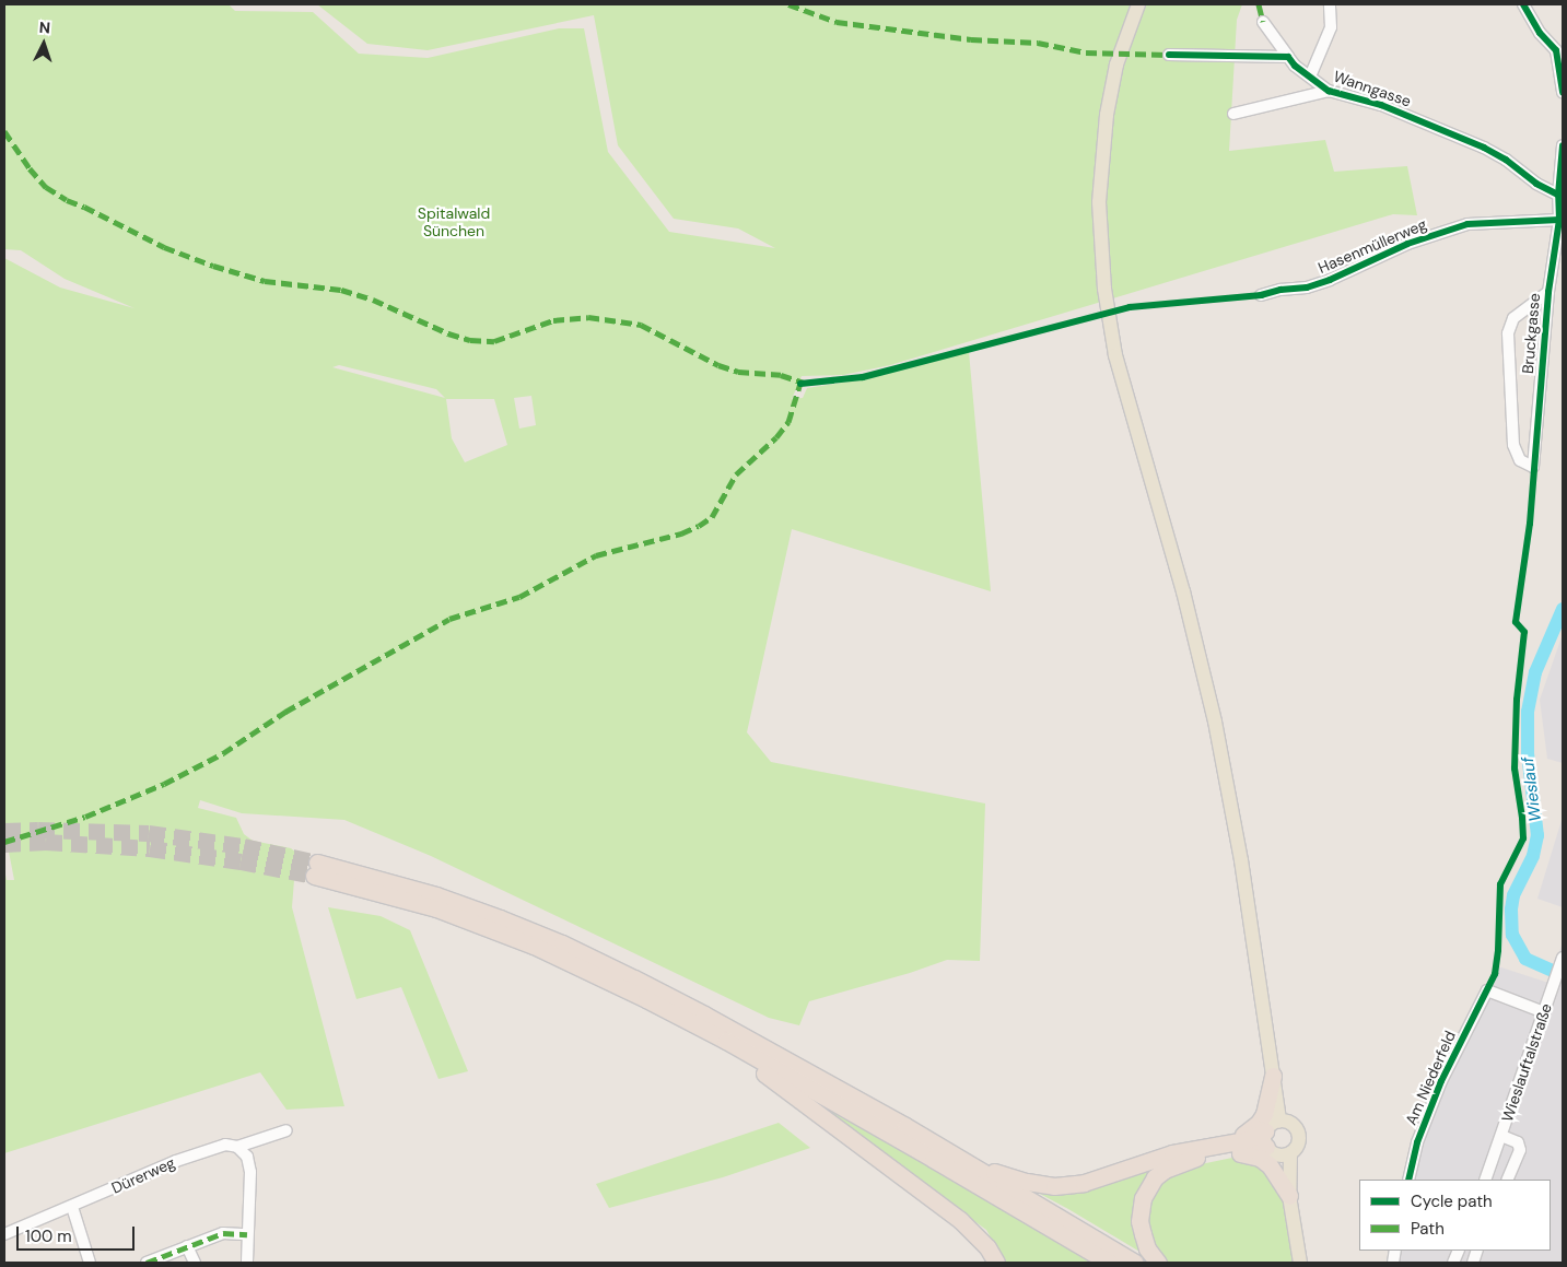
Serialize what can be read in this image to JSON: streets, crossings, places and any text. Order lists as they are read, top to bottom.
{
  "streets": {
    "street": [
      "Wanngasse",
      "Hasenmüllerweg",
      "Bruckgasse",
      "Wieslauftalstraße",
      "Am Niederfeld",
      "Dürerweg"
    ]
  },
  "crossings": [
    ["Wanngasse", "Bruckgasse"],
    ["Hasenmüllerweg", "Bruckgasse"],
    ["Wieslauftalstraße", "Am Niederfeld"]
  ],
  "water": ["Wieslauf"],
  "parks": ["Spitalwald Sünchen"],
  "legend": ["Cycle path", "Path"],
  "scale_bar": "100 m",
  "north": "top"
}
